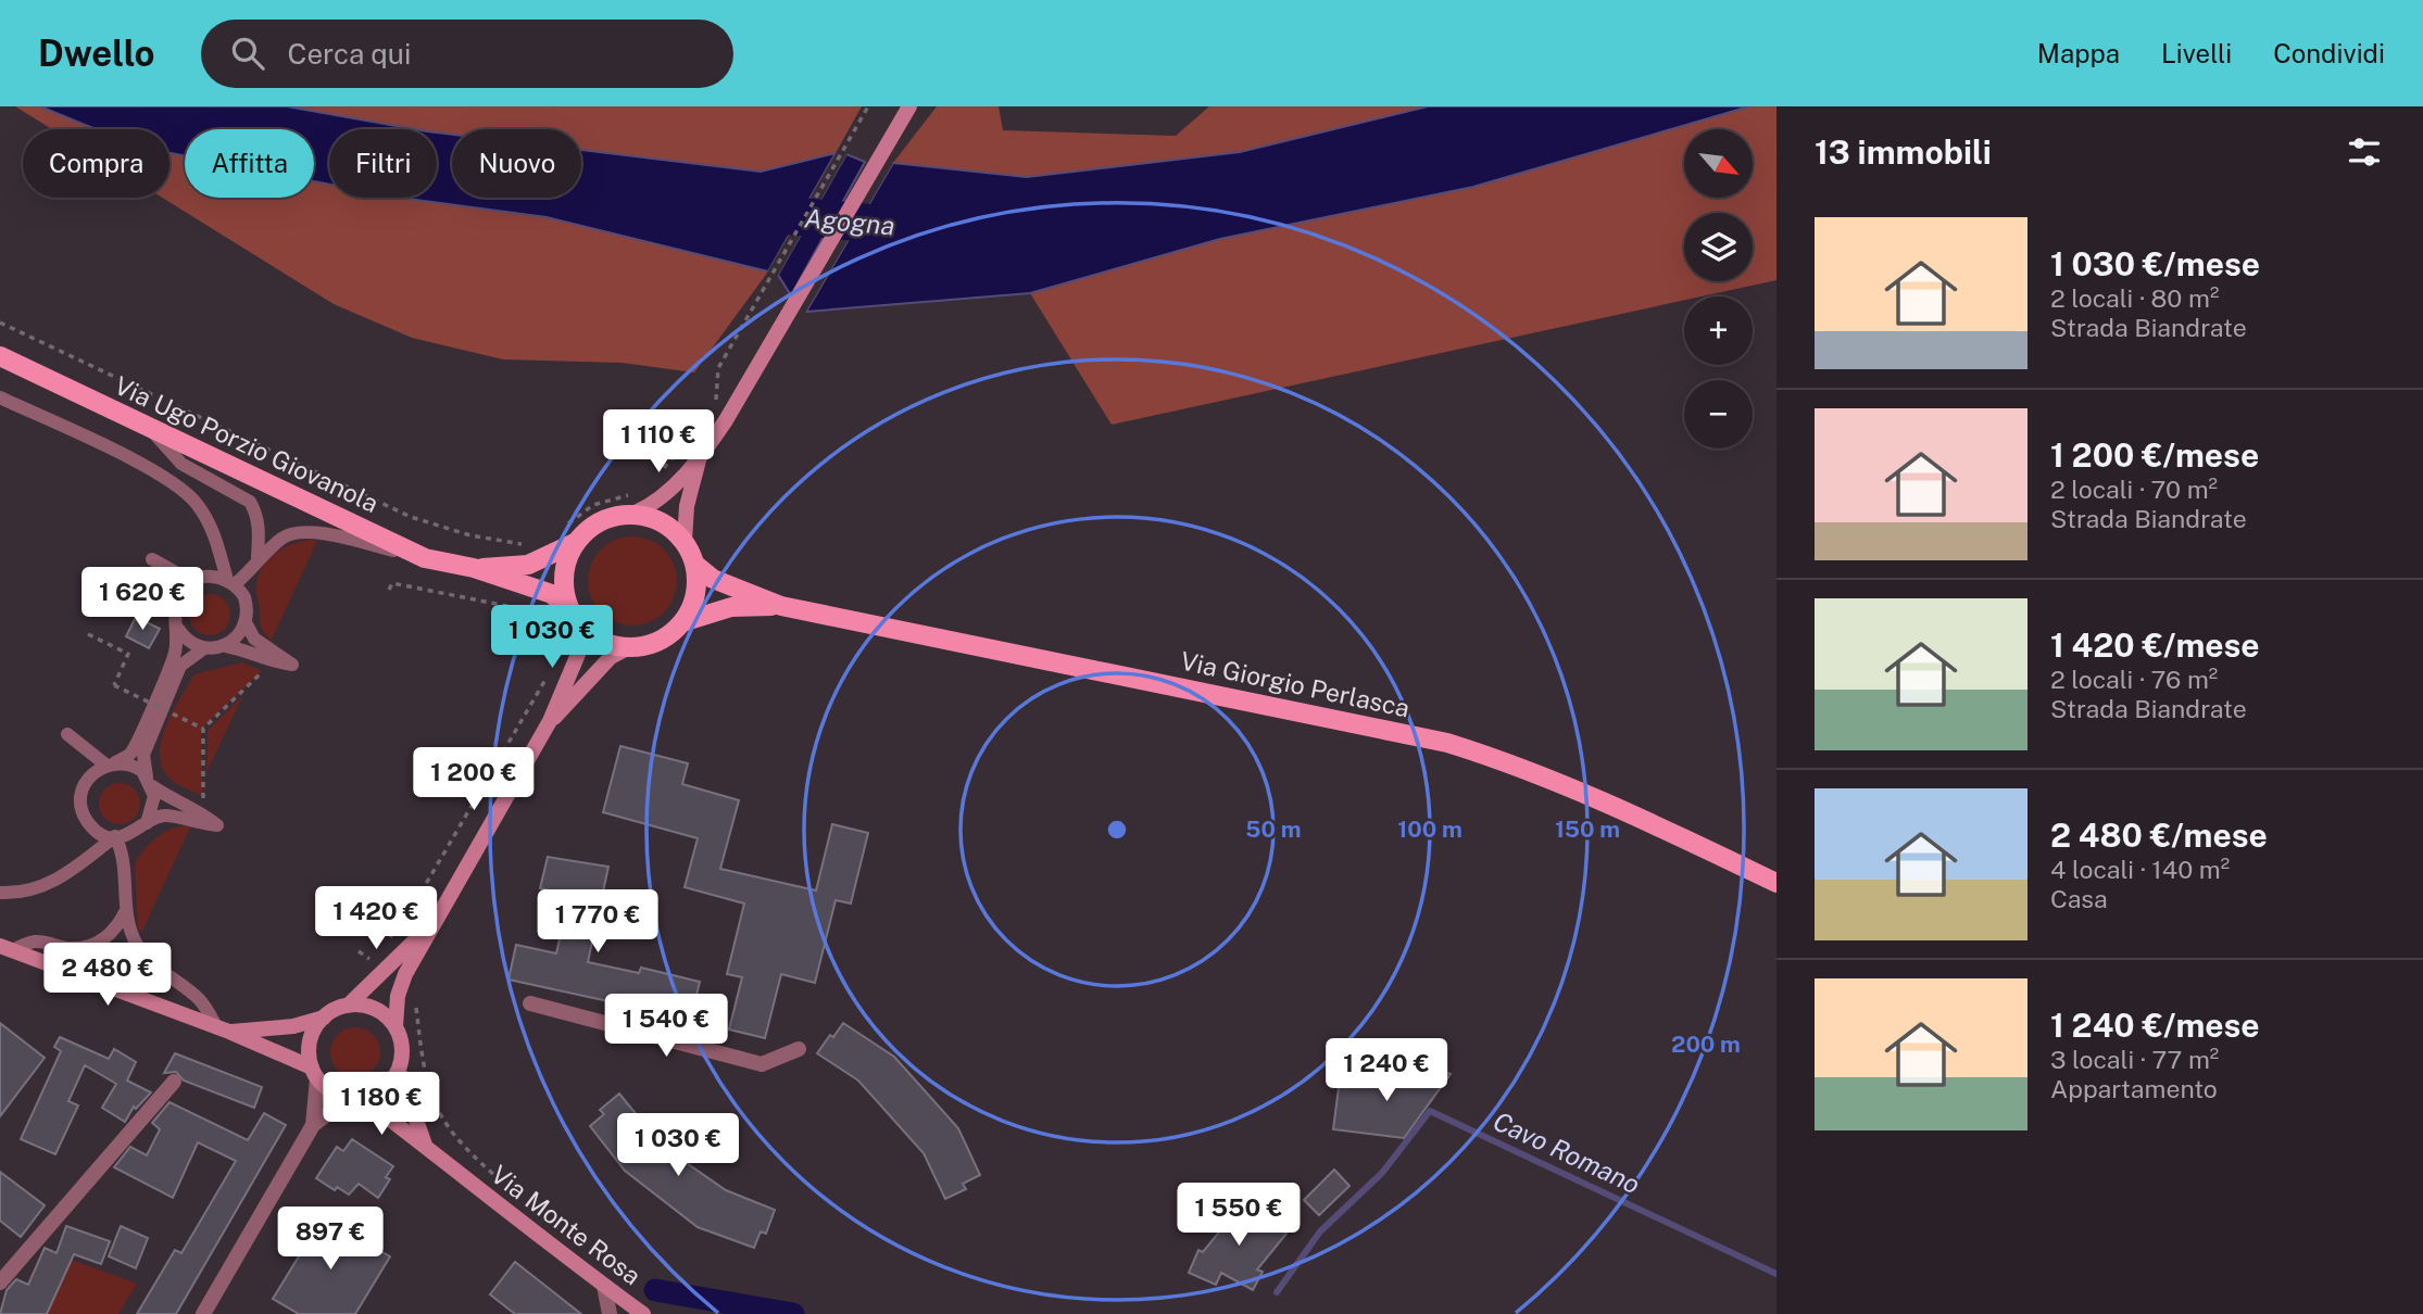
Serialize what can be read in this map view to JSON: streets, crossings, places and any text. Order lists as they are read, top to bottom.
{
  "streets": {
    "main road": ["Via Ugo Porzio Giovanola", "Via Giorgio Perlasca", "Via Monte Rosa"]
  },
  "crossings": [
    ["Via Ugo Porzio Giovanola", "Via Giorgio Perlasca"]
  ],
  "water": ["Agogna", "Cavo Romano"],
  "north": "bottom right",
  "page": {
    "header": "Dwello",
    "search": "Cerca qui",
    "nav": ["Mappa", "Livelli", "Condividi"],
    "heading": "13 immobili",
    "map_buttons": ["+", "−"],
    "chip": [
      "Compra",
      "Affitta",
      "Filtri",
      "Nuovo"
    ],
    "list": [
      {
        "name": "1 030 €/mese",
        "note": "2 locali · 80 m² · Strada Biandrate"
      },
      {
        "name": "1 200 €/mese",
        "note": "2 locali · 70 m² · Strada Biandrate"
      },
      {
        "name": "1 420 €/mese",
        "note": "2 locali · 76 m² · Strada Biandrate"
      },
      {
        "name": "2 480 €/mese",
        "note": "4 locali · 140 m² · Casa"
      },
      {
        "name": "1 240 €/mese",
        "note": "3 locali · 77 m² · Appartamento"
      }
    ],
    "price": [
      "1 110 €",
      "1 620 €",
      "1 030 €",
      "1 200 €",
      "1 420 €",
      "1 770 €",
      "2 480 €",
      "1 540 €",
      "1 240 €",
      "1 180 €",
      "1 030 €",
      "1 550 €",
      "897 €"
    ]
  },
  "rings": [
    "50 m",
    "100 m",
    "150 m",
    "200 m"
  ]
}
